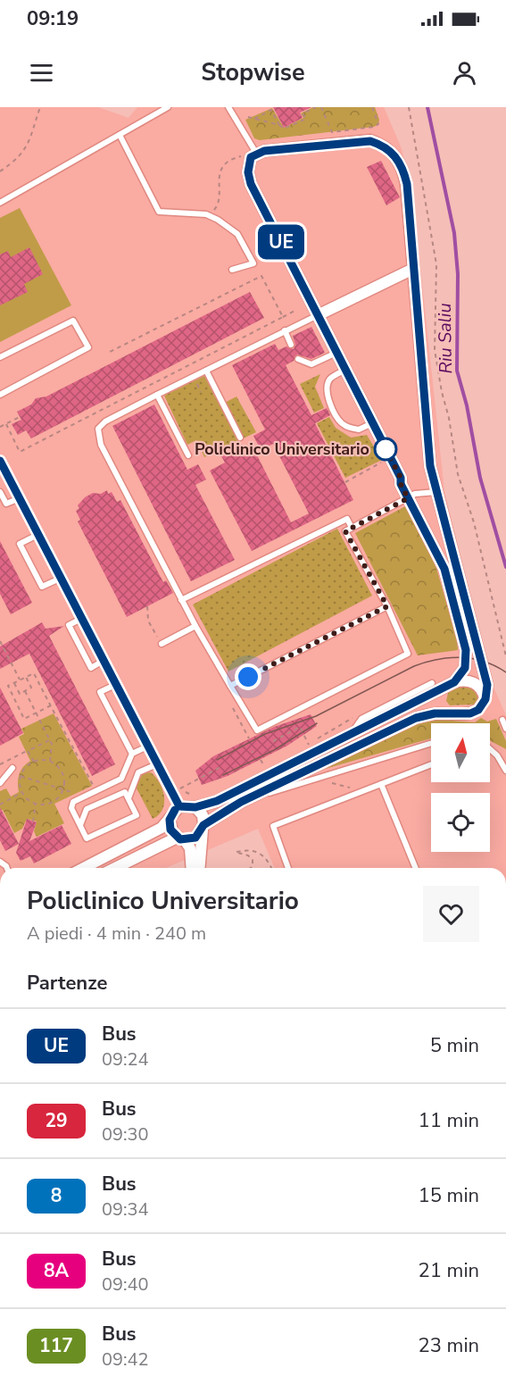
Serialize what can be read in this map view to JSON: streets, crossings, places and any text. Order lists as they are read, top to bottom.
{
  "water": ["Riu Saliu"],
  "places": ["Policlinico Universitario"],
  "lines": ["bus line UE"],
  "north": "top",
  "page": {
    "status": "09:19",
    "header": "Stopwise",
    "on_map": "UE",
    "heading": [
      ["Policlinico Universitario", "A piedi · 4 min · 240 m"],
      "Partenze"
    ],
    "list": [
      {
        "mark": "UE",
        "name": "Bus",
        "note": "09:24",
        "value": "5 min"
      },
      {
        "mark": "29",
        "name": "Bus",
        "note": "09:30",
        "value": "11 min"
      },
      {
        "mark": "8",
        "name": "Bus",
        "note": "09:34",
        "value": "15 min"
      },
      {
        "mark": "8A",
        "name": "Bus",
        "note": "09:40",
        "value": "21 min"
      },
      {
        "mark": "117",
        "name": "Bus",
        "note": "09:42",
        "value": "23 min"
      }
    ]
  }
}
